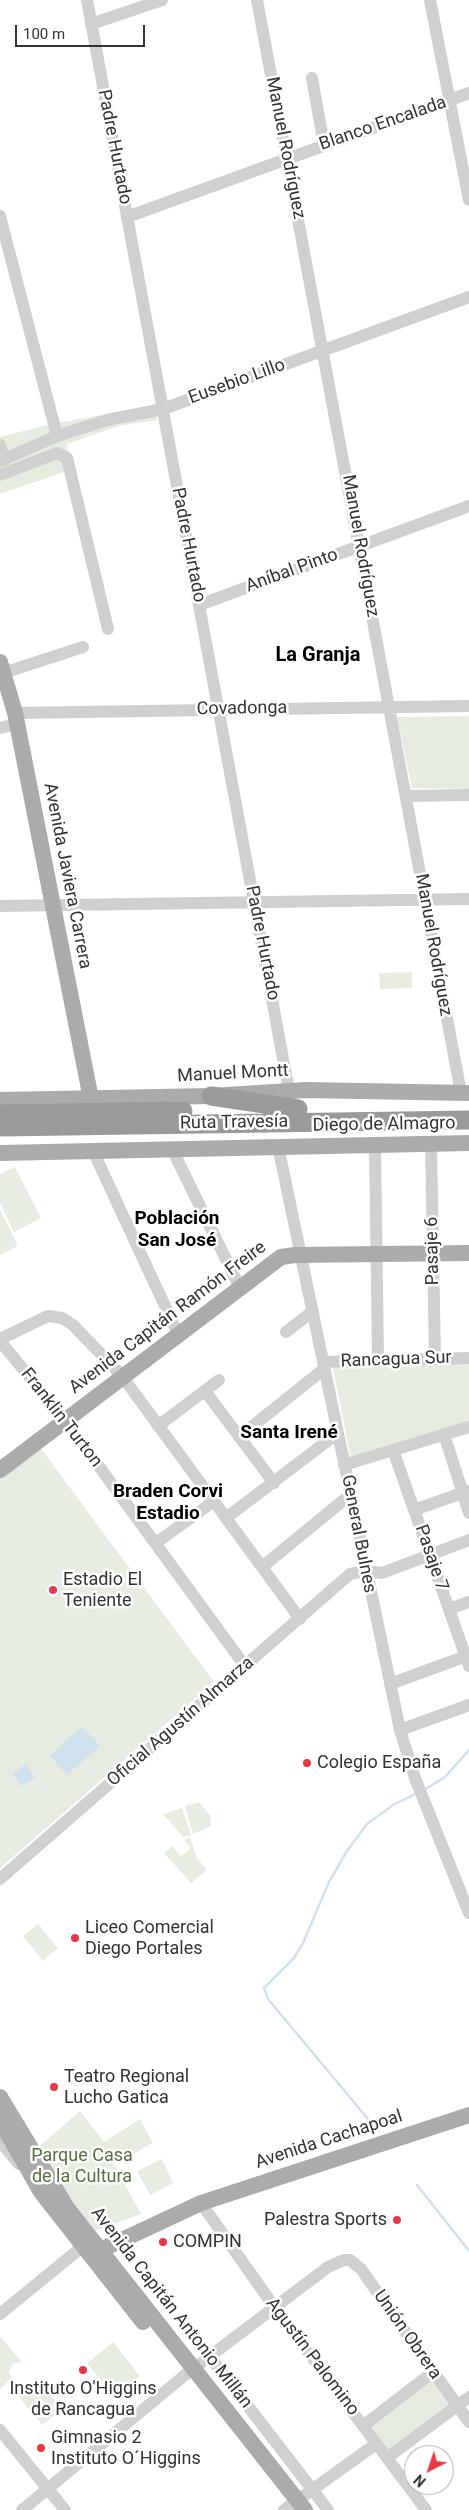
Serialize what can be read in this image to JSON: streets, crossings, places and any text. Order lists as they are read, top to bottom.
{
  "streets": {
    "highway": ["Ruta Travesía"],
    "main road": [
      "Avenida Javiera Carrera",
      "Manuel Montt",
      "Diego de Almagro",
      "Avenida Capitán Ramón Freire",
      "Avenida Cachapoal",
      "Avenida Capitán Antonio Millán"
    ],
    "street": [
      "Blanco Encalada",
      "Padre Hurtado",
      "Manuel Rodríguez",
      "Eusebio Lillo",
      "Aníbal Pinto",
      "Covadonga",
      "Pasaje 6",
      "Rancagua Sur",
      "Franklin Turton",
      "General Bulnes",
      "Pasaje 7",
      "Oficial Agustín Almarza",
      "Unión Obrera",
      "Agustín Palomino"
    ]
  },
  "crossings": [
    ["Blanco Encalada", "Padre Hurtado"],
    ["Blanco Encalada", "Manuel Rodríguez"],
    ["Padre Hurtado", "Eusebio Lillo"],
    ["Padre Hurtado", "Aníbal Pinto"],
    ["Padre Hurtado", "Covadonga"],
    ["Padre Hurtado", "Manuel Montt"],
    ["Manuel Rodríguez", "Eusebio Lillo"],
    ["Manuel Rodríguez", "Aníbal Pinto"],
    ["Manuel Rodríguez", "Covadonga"],
    ["Manuel Rodríguez", "Manuel Montt"],
    ["Manuel Rodríguez", "Ruta Travesía"],
    ["Covadonga", "Avenida Javiera Carrera"],
    ["Avenida Javiera Carrera", "Manuel Montt"],
    ["Manuel Montt", "Ruta Travesía"],
    ["Diego de Almagro", "Pasaje 6"],
    ["Diego de Almagro", "General Bulnes"],
    ["Pasaje 6", "Avenida Capitán Ramón Freire"],
    ["Pasaje 6", "Rancagua Sur"],
    ["Avenida Capitán Ramón Freire", "Franklin Turton"],
    ["Avenida Capitán Ramón Freire", "General Bulnes"],
    ["Rancagua Sur", "General Bulnes"],
    ["Franklin Turton", "Oficial Agustín Almarza"],
    ["General Bulnes", "Oficial Agustín Almarza"],
    ["Avenida Cachapoal", "Avenida Capitán Antonio Millán"],
    ["Avenida Cachapoal", "Agustín Palomino"],
    ["Unión Obrera", "Agustín Palomino"]
  ],
  "districts": [
    "La Granja",
    "Población San José",
    "Santa Irené",
    "Braden Corvi Estadio"
  ],
  "parks": ["Parque Casa de la Cultura"],
  "places": [
    "Estadio El Teniente",
    "Colegio España",
    "Liceo Comercial Diego Portales",
    "Teatro Regional Lucho Gatica",
    "Palestra Sports",
    "COMPIN",
    "Instituto O'Higgins de Rancagua",
    "Gimnasio 2 Instituto O´Higgins"
  ],
  "scale_bar": "100 m",
  "north": "bottom left"
}
